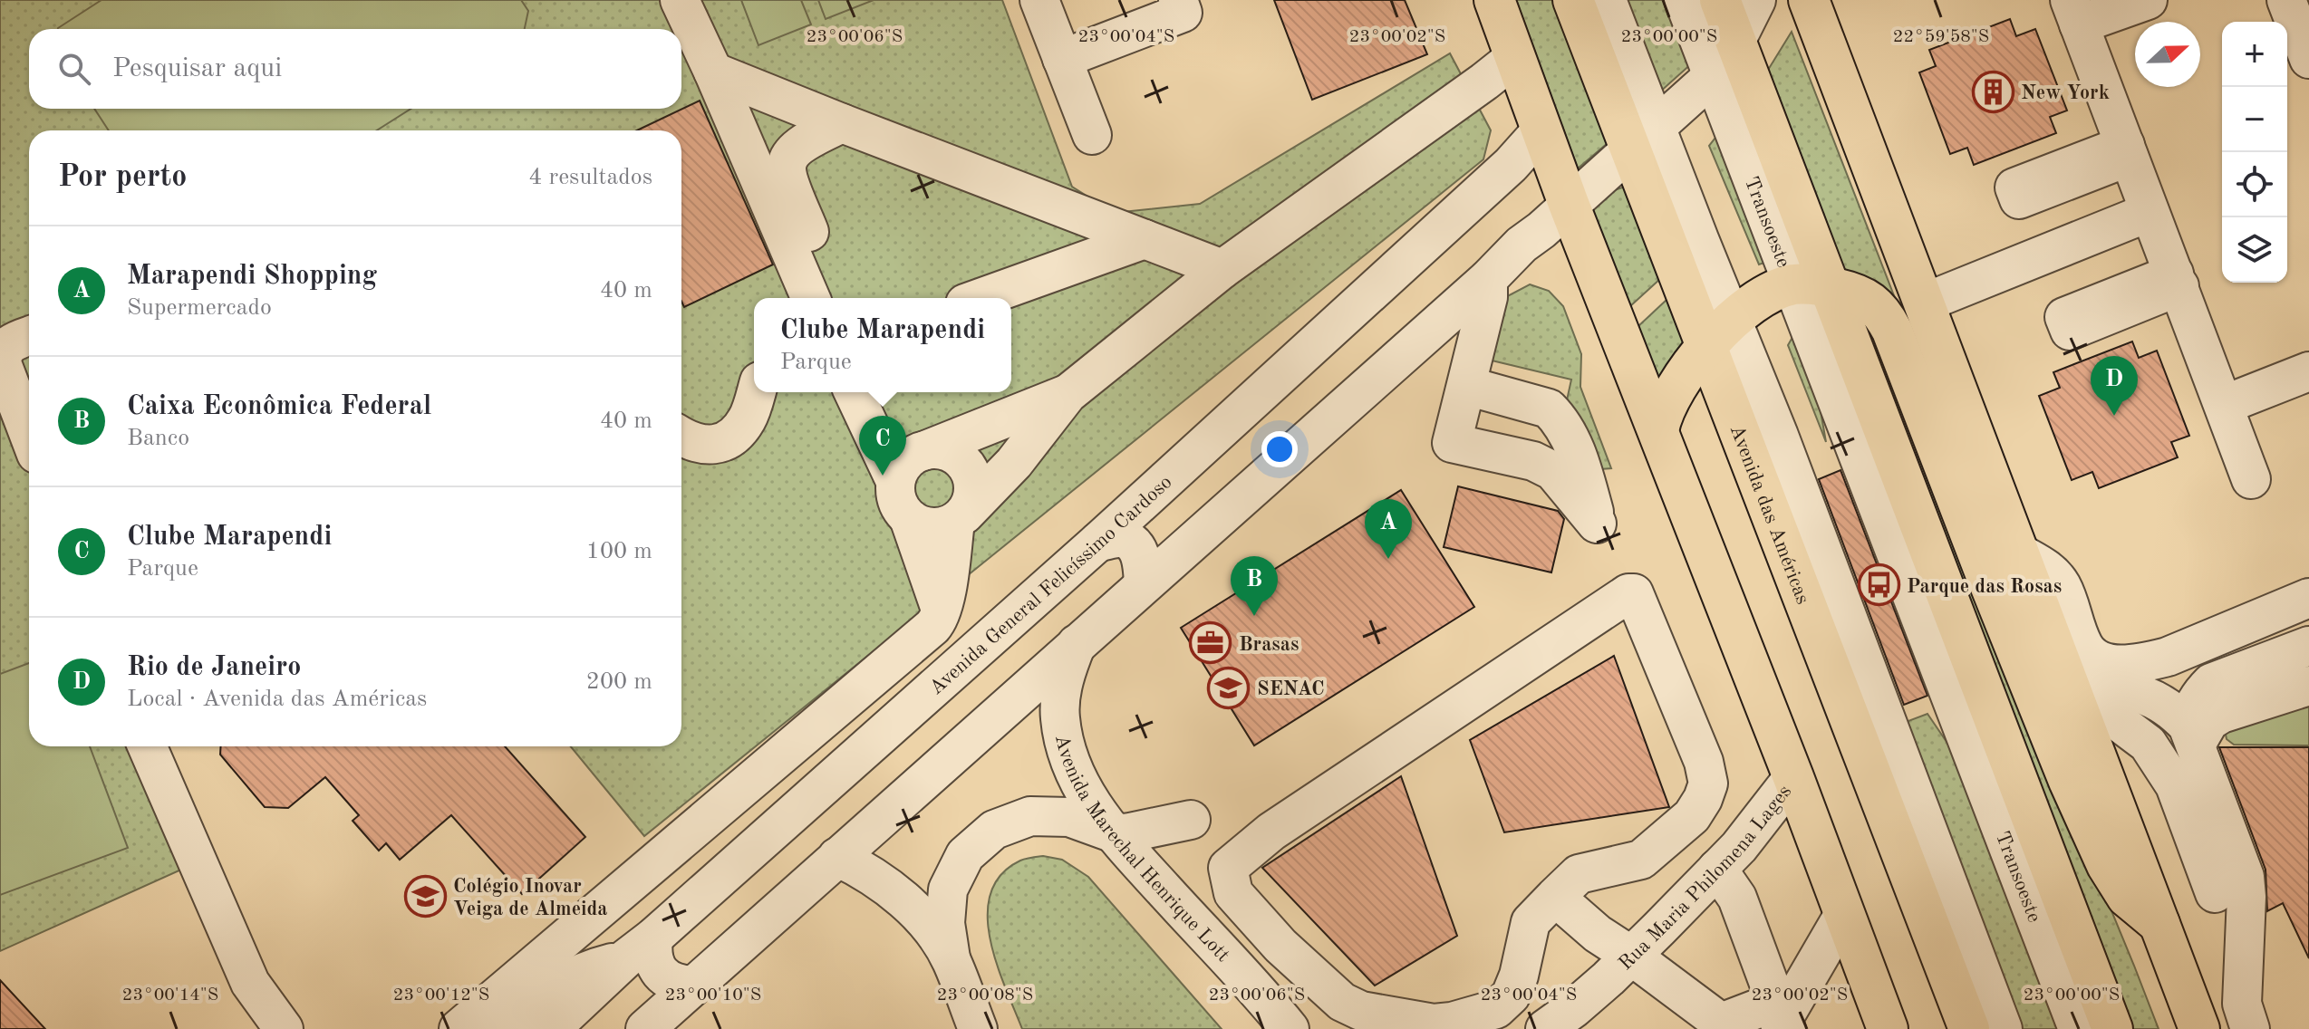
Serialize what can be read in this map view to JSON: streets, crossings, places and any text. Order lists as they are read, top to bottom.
{
  "streets": {
    "main road": ["Avenida das Américas"],
    "street": [
      "Transoeste",
      "Avenida General Felicíssimo Cardoso",
      "Avenida Marechal Henrique Lott",
      "Rua Maria Philomena Lages"
    ]
  },
  "places": {
    "building": ["New York"],
    "bus stop": ["Parque das Rosas"],
    "office": ["Brasas"],
    "school or university": ["SENAC", "Colégio Inovar Veiga de Almeida"]
  },
  "north": "right",
  "page": {
    "map_buttons": ["+", "−"],
    "search": "Pesquisar aqui",
    "heading": ["Por perto", "4 resultados"],
    "list": [
      {
        "mark": "A",
        "name": "Marapendi Shopping",
        "note": "Supermercado",
        "value": "40 m"
      },
      {
        "mark": "B",
        "name": "Caixa Econômica Federal",
        "note": "Banco",
        "value": "40 m"
      },
      {
        "mark": "C",
        "name": "Clube Marapendi",
        "note": "Parque",
        "value": "100 m"
      },
      {
        "mark": "D",
        "name": "Rio de Janeiro",
        "note": "Local · Avenida das Américas",
        "value": "200 m"
      }
    ],
    "popup": ["Clube Marapendi", "Parque"],
    "pins": [
      "D",
      "C",
      "A",
      "B"
    ]
  },
  "coordinates": [
    "22°59'58\"S",
    "23°00'06\"S",
    "23°00'04\"S",
    "23°00'02\"S",
    "23°00'00\"S",
    "23°00'14\"S",
    "23°00'12\"S",
    "23°00'10\"S",
    "23°00'08\"S"
  ]
}
